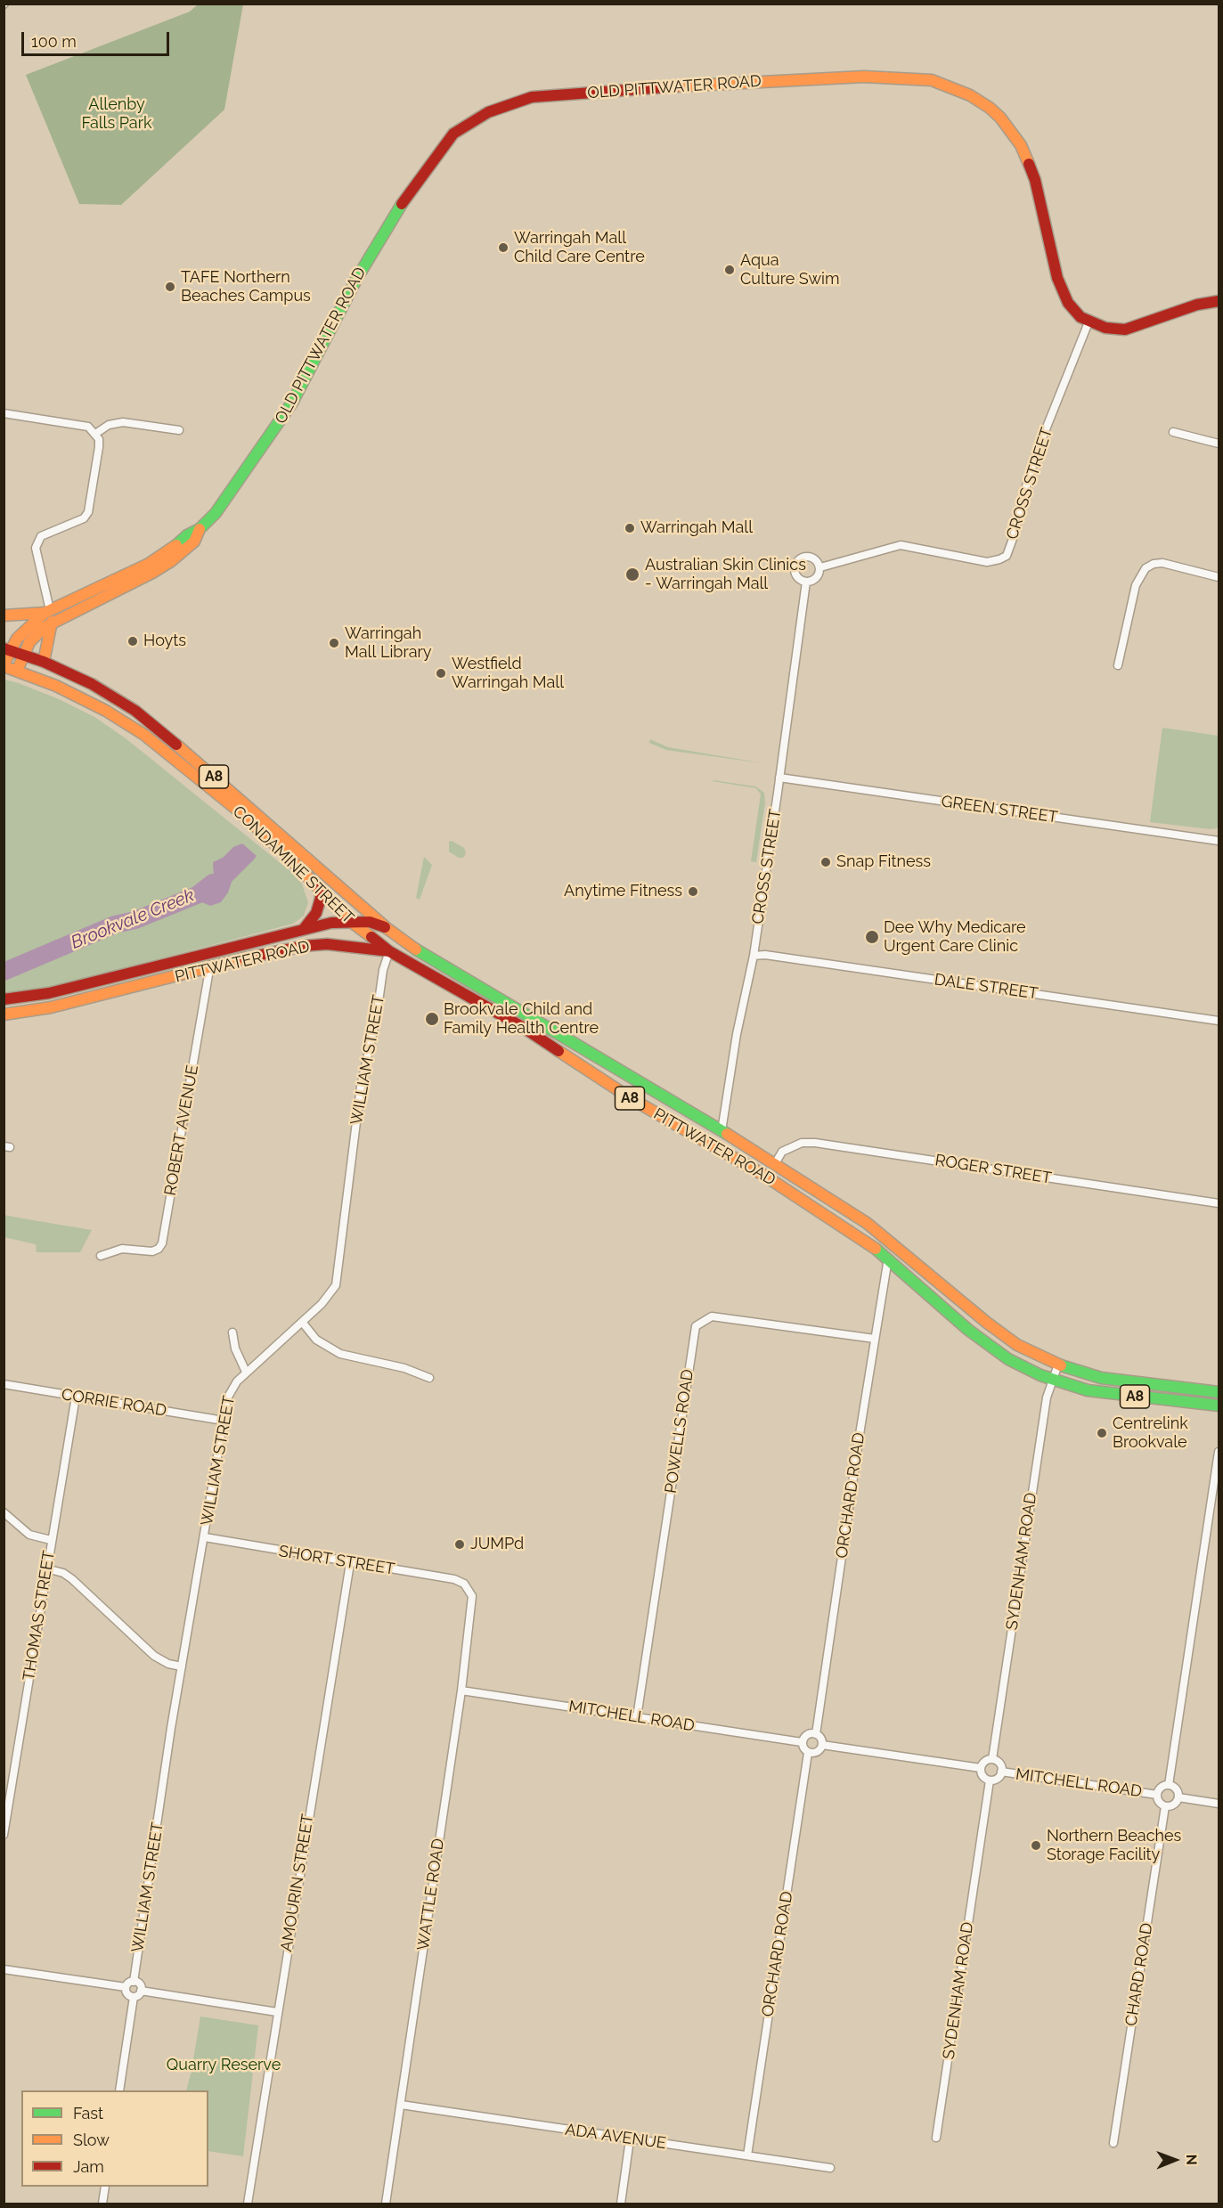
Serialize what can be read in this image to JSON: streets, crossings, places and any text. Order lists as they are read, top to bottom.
{
  "streets": {
    "main road": [
      "OLD PITTWATER ROAD",
      "CROSS STREET",
      "A8",
      "CONDAMINE STREET",
      "PITTWATER ROAD"
    ],
    "street": [
      "GREEN STREET",
      "DALE STREET",
      "WILLIAM STREET",
      "ROBERT AVENUE",
      "ROGER STREET",
      "CORRIE ROAD",
      "POWELLS ROAD",
      "ORCHARD ROAD",
      "SHORT STREET",
      "SYDENHAM ROAD",
      "THOMAS STREET",
      "MITCHELL ROAD",
      "AMOURIN STREET",
      "WATTLE ROAD",
      "CHARD ROAD",
      "ADA AVENUE"
    ]
  },
  "crossings": [
    ["OLD PITTWATER ROAD", "CROSS STREET"],
    ["OLD PITTWATER ROAD", "CONDAMINE STREET"],
    ["CROSS STREET", "GREEN STREET"],
    ["CROSS STREET", "PITTWATER ROAD"],
    ["CROSS STREET", "DALE STREET"],
    ["CONDAMINE STREET", "PITTWATER ROAD"],
    ["CONDAMINE STREET", "WILLIAM STREET"],
    ["PITTWATER ROAD", "WILLIAM STREET"],
    ["PITTWATER ROAD", "ROBERT AVENUE"],
    ["PITTWATER ROAD", "ROGER STREET"],
    ["PITTWATER ROAD", "ORCHARD ROAD"],
    ["PITTWATER ROAD", "SYDENHAM ROAD"],
    ["WILLIAM STREET", "CORRIE ROAD"],
    ["WILLIAM STREET", "SHORT STREET"],
    ["CORRIE ROAD", "THOMAS STREET"],
    ["POWELLS ROAD", "ORCHARD ROAD"],
    ["POWELLS ROAD", "MITCHELL ROAD"],
    ["ORCHARD ROAD", "MITCHELL ROAD"],
    ["ORCHARD ROAD", "ADA AVENUE"],
    ["SHORT STREET", "AMOURIN STREET"],
    ["SHORT STREET", "WATTLE ROAD"],
    ["SYDENHAM ROAD", "MITCHELL ROAD"],
    ["MITCHELL ROAD", "WATTLE ROAD"],
    ["MITCHELL ROAD", "CHARD ROAD"],
    ["WATTLE ROAD", "ADA AVENUE"]
  ],
  "water": ["Brookvale Creek"],
  "parks": ["Allenby Falls Park", "Quarry Reserve"],
  "places": [
    "Warringah Mall Child Care Centre",
    "Aqua Culture Swim",
    "TAFE Northern Beaches Campus",
    "Warringah Mall",
    "Australian Skin Clinics - Warringah Mall",
    "Hoyts",
    "Warringah Mall Library",
    "Westfield Warringah Mall",
    "Snap Fitness",
    "Anytime Fitness",
    "Dee Why Medicare Urgent Care Clinic",
    "Brookvale Child and Family Health Centre",
    "Centrelink Brookvale",
    "JUMPd",
    "Northern Beaches Storage Facility"
  ],
  "legend": ["Fast", "Slow", "Jam"],
  "scale_bar": "100 m",
  "north": "right"
}
